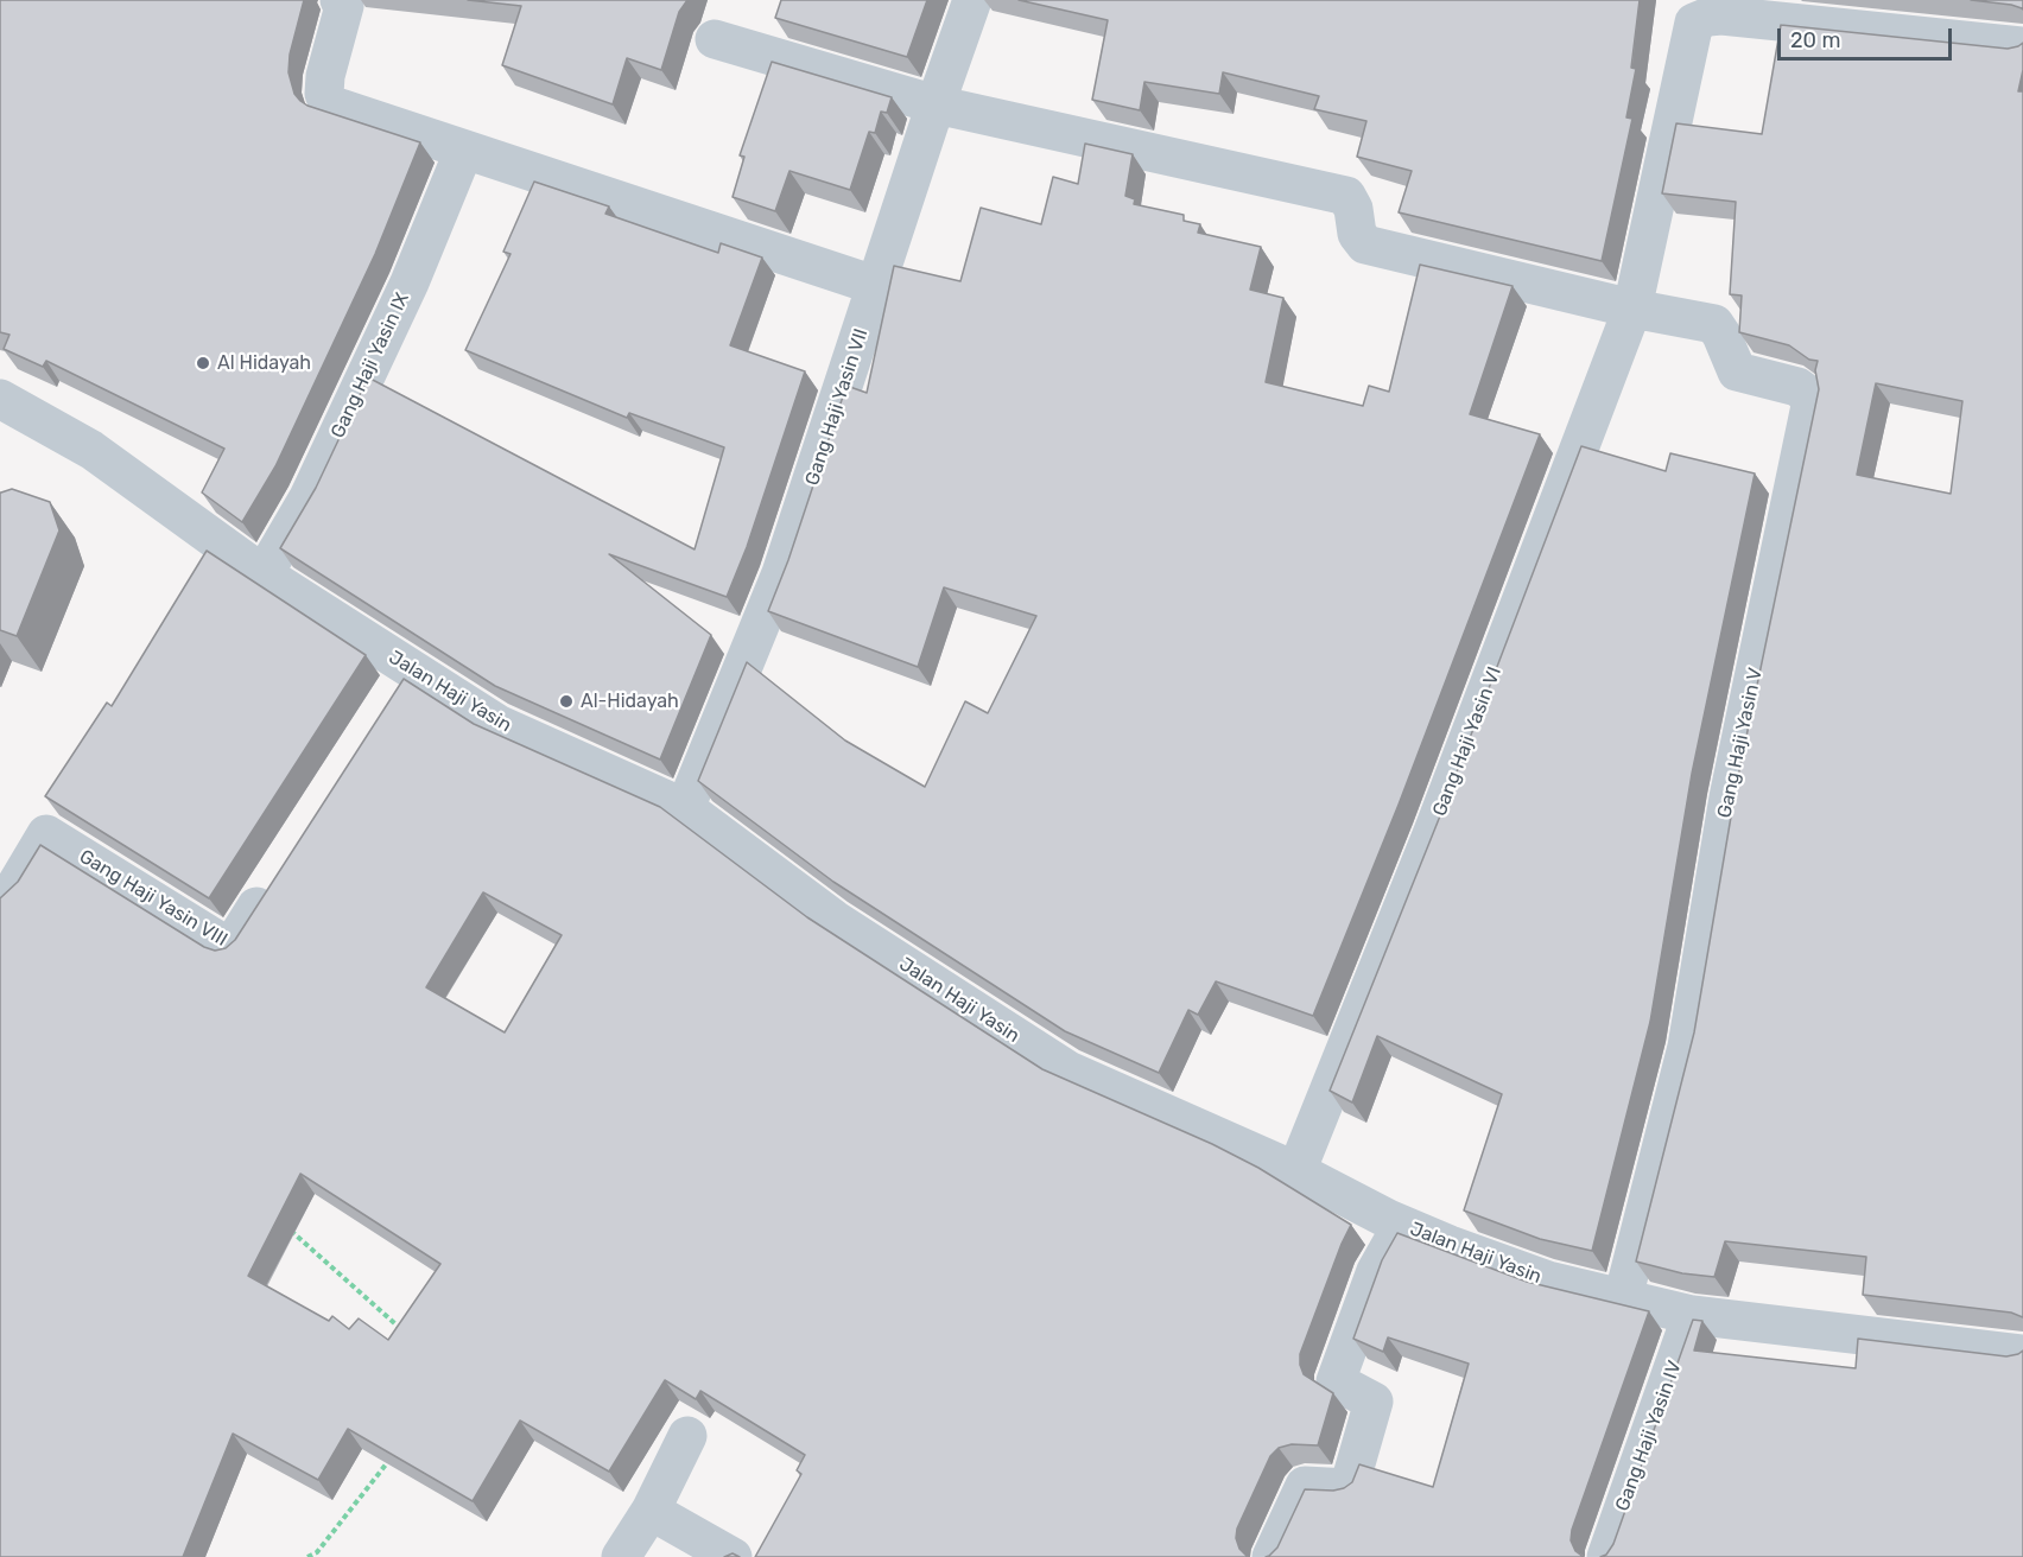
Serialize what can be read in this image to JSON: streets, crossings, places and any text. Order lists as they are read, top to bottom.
{
  "streets": {
    "street": [
      "Gang Haji Yasin IX",
      "Gang Haji Yasin VII",
      "Jalan Haji Yasin",
      "Gang Haji Yasin VI",
      "Gang Haji Yasin V",
      "Gang Haji Yasin VIII",
      "Gang Haji Yasin IV"
    ]
  },
  "crossings": [
    ["Gang Haji Yasin IX", "Jalan Haji Yasin"],
    ["Gang Haji Yasin VII", "Jalan Haji Yasin"],
    ["Jalan Haji Yasin", "Gang Haji Yasin VI"],
    ["Jalan Haji Yasin", "Gang Haji Yasin V"],
    ["Jalan Haji Yasin", "Gang Haji Yasin IV"],
    ["Gang Haji Yasin VI", "Gang Haji Yasin V"]
  ],
  "places": ["Al Hidayah", "Al-Hidayah"],
  "scale_bar": "20 m"
}
